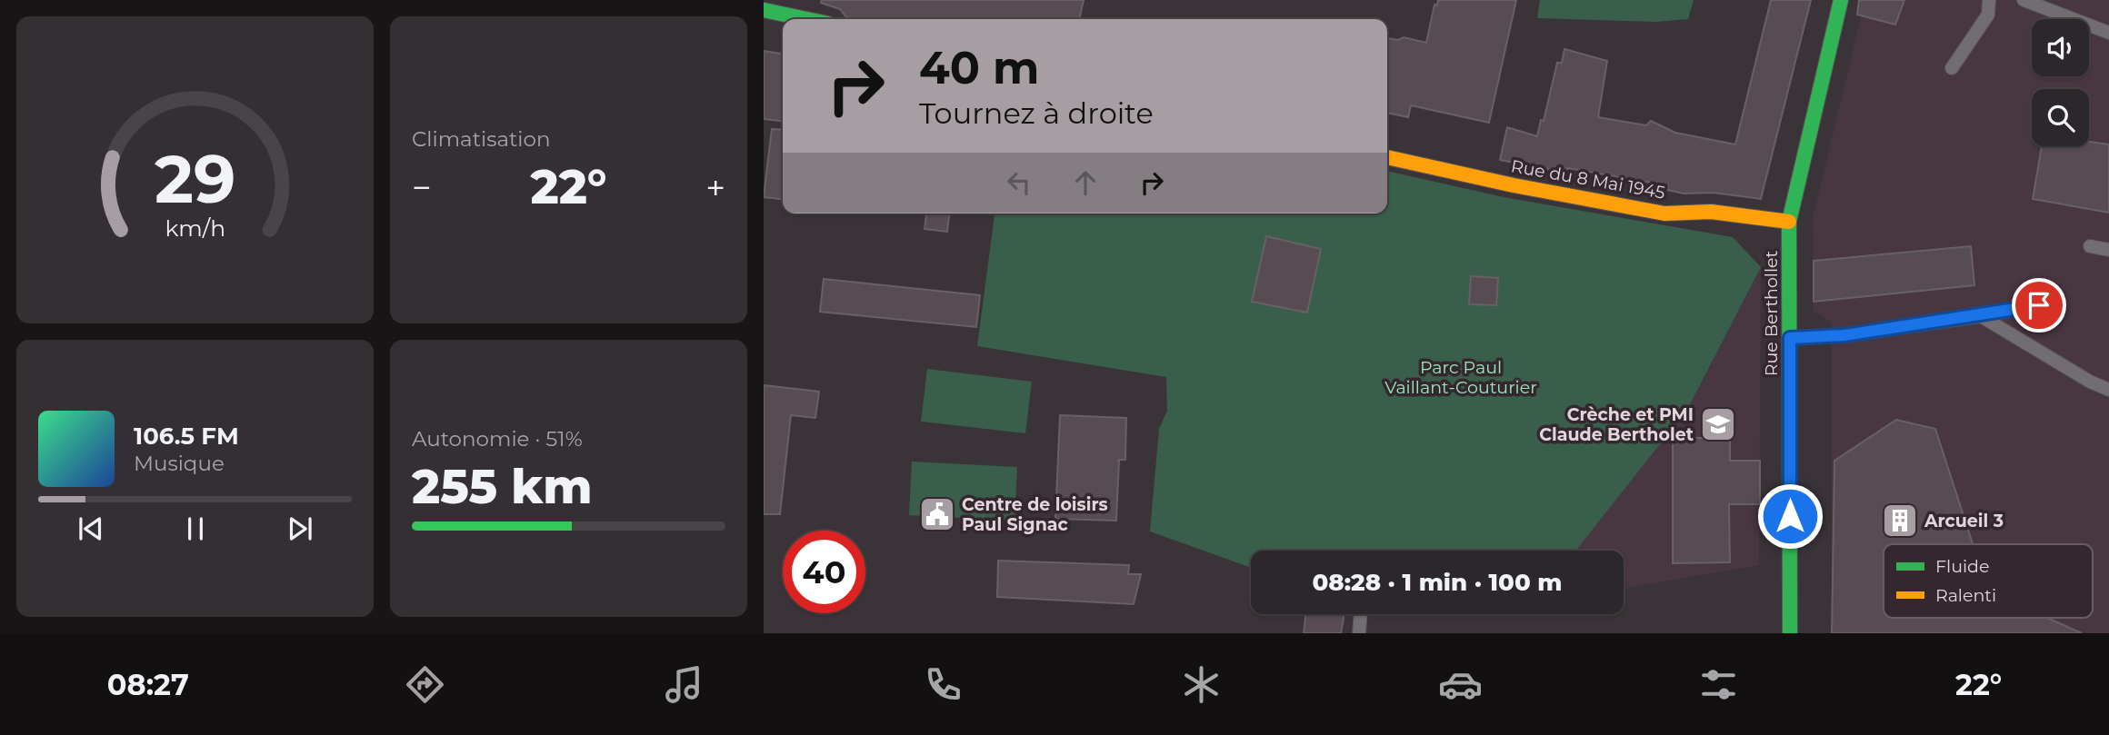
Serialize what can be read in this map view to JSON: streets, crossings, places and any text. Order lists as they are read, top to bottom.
{
  "streets": {
    "street": ["Rue du 8 Mai 1945", "Rue Berthollet"]
  },
  "crossings": [
    ["Rue du 8 Mai 1945", "Rue Berthollet"]
  ],
  "parks": ["Parc Paul Vaillant-Couturier"],
  "places": {
    "school or university": ["Crèche et PMI Claude Bertholet"],
    "public building": ["Centre de loisirs Paul Signac"],
    "building": ["Arcueil 3"]
  },
  "legend": ["Fluide", "Ralenti"],
  "page": {
    "tile": [
      "Climatisation",
      ["Autonomie · 51%", "255 km"]
    ],
    "turn": ["40 m", "Tournez à droite"],
    "heat": ["−", "22°", "+"],
    "song": ["106.5 FM", "Musique"],
    "limit": "40",
    "trip": "08:28 · 1 min · 100 m",
    "tabs": ["08:27", "22°"],
    "gauge": ["29", "km/h"]
  }
}
